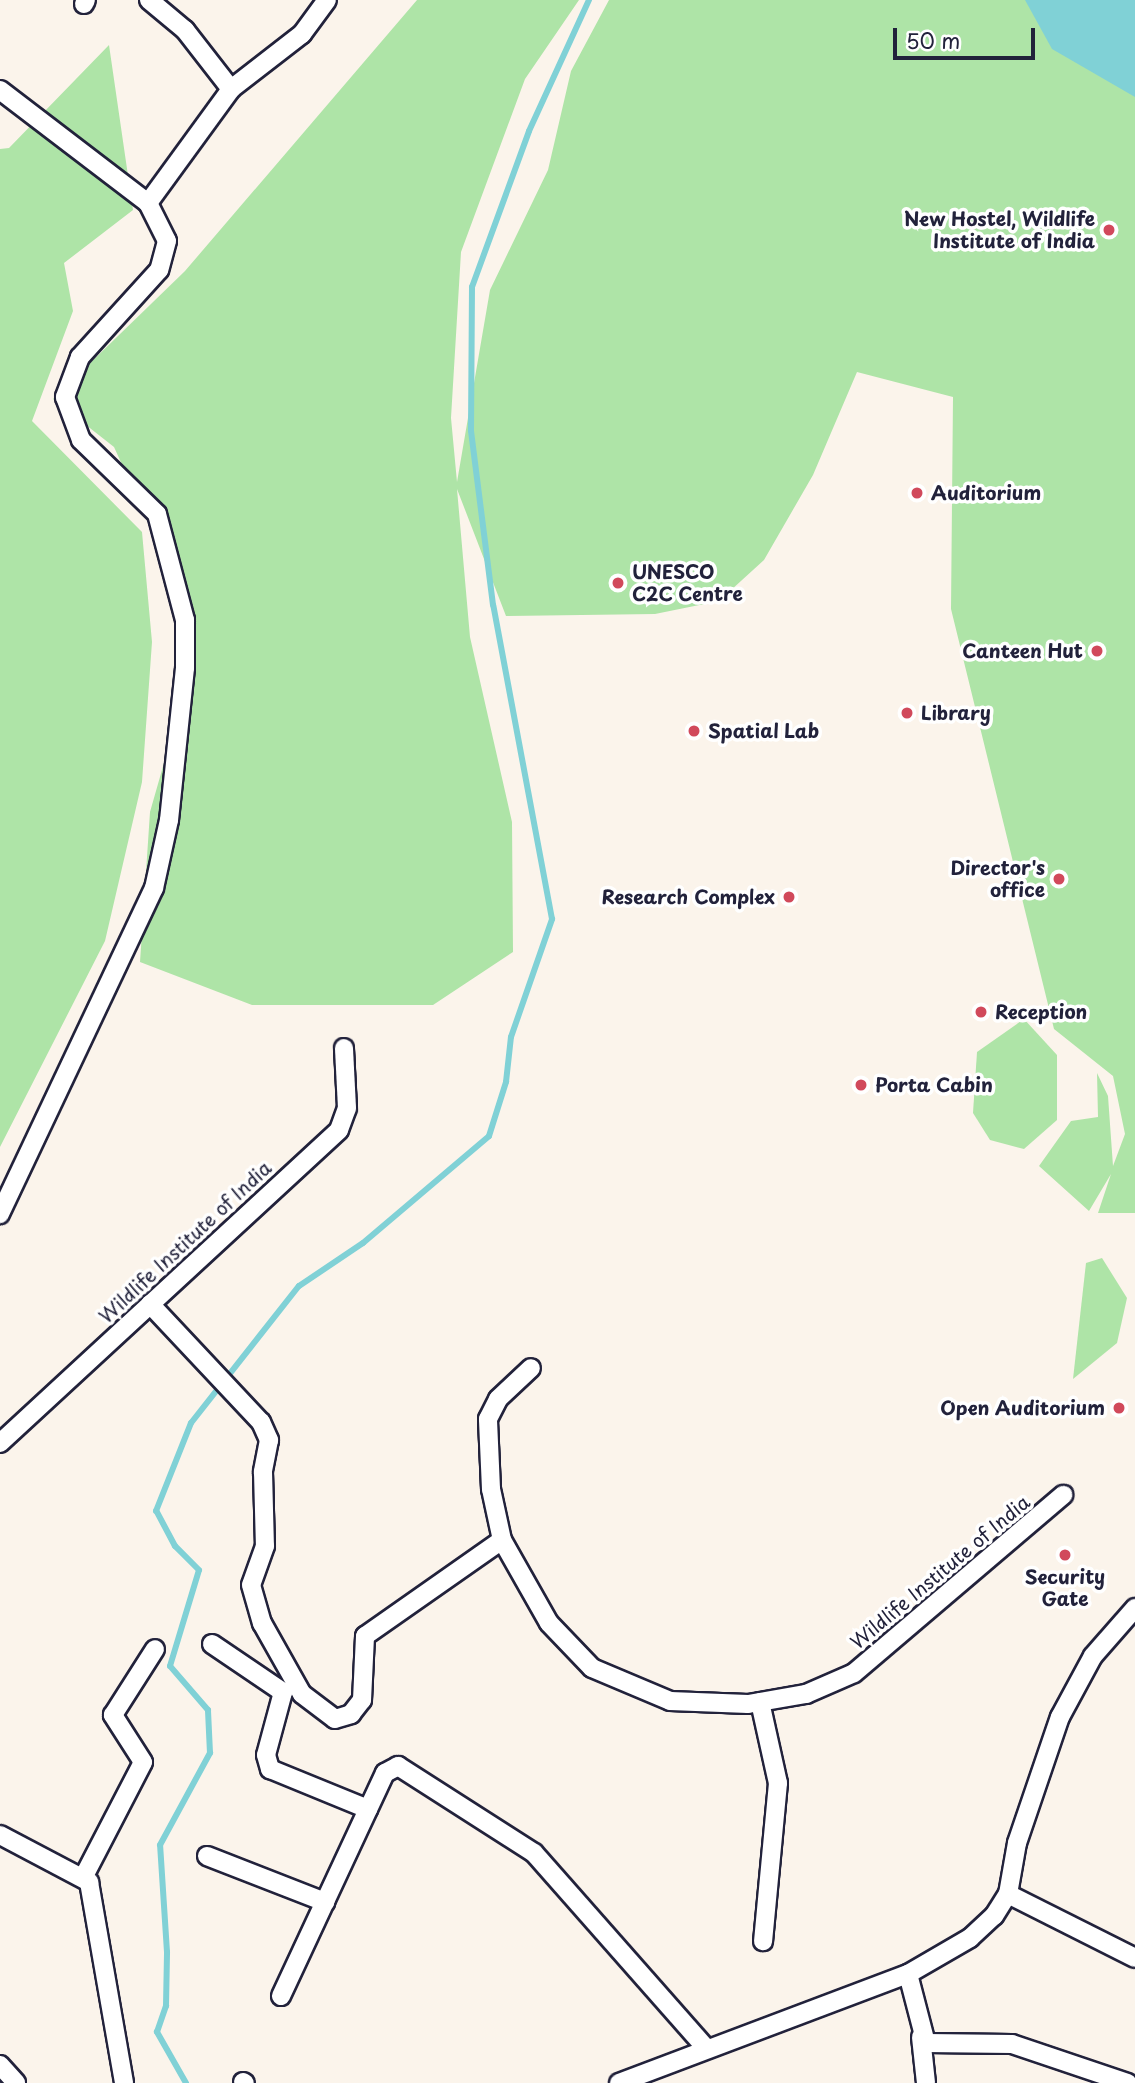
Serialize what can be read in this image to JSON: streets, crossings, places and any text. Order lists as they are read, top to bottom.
{
  "streets": {
    "street": ["Wildlife Institute of India"]
  },
  "places": [
    "New Hostel, Wildlife Institute of India",
    "Auditorium",
    "UNESCO C2C Centre",
    "Canteen Hut",
    "Library",
    "Spatial Lab",
    "Director's office",
    "Research Complex",
    "Reception",
    "Porta Cabin",
    "Open Auditorium",
    "Security Gate"
  ],
  "scale_bar": "50 m"
}
